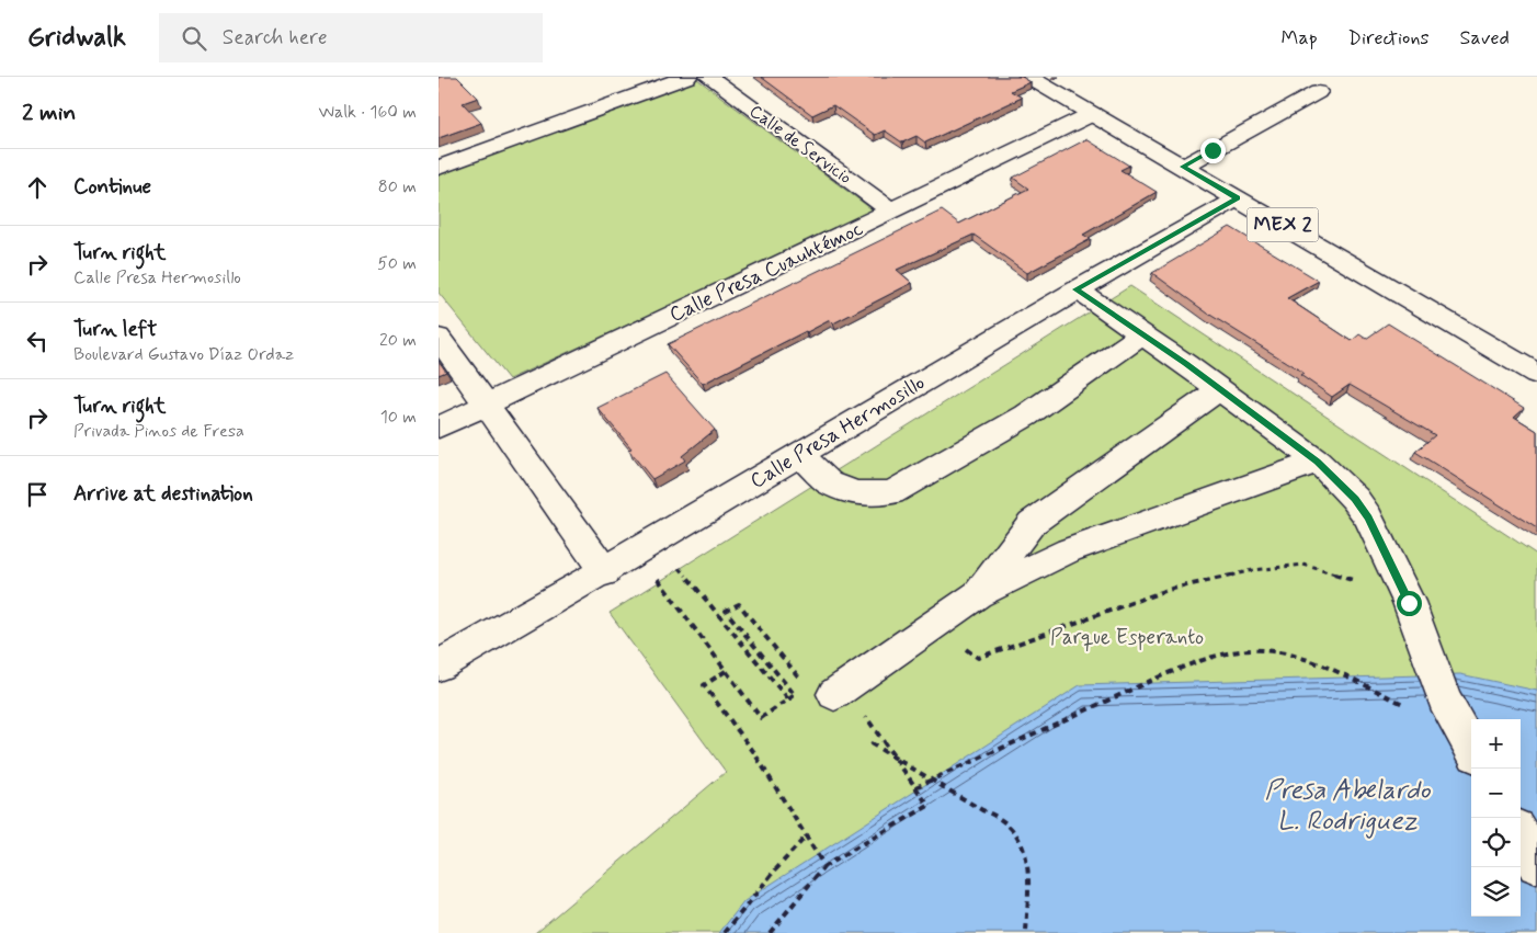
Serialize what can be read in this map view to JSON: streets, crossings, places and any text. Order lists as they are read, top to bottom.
{
  "streets": {
    "street": [
      "Calle de Servicio",
      "MEX 2",
      "Calle Presa Cuauhtémoc",
      "Calle Presa Hermosillo"
    ]
  },
  "crossings": [
    ["Calle de Servicio", "Calle Presa Cuauhtémoc"],
    ["MEX 2", "Calle Presa Cuauhtémoc"],
    ["MEX 2", "Calle Presa Hermosillo"]
  ],
  "water": ["Presa Abelardo L. Rodriguez"],
  "parks": ["Parque Esperanto"],
  "page": {
    "header": "Gridwalk",
    "search": "Search here",
    "nav": ["Map", "Directions", "Saved"],
    "heading": ["2 min", "Walk · 160 m"],
    "list": [
      ["Continue", "80 m"],
      ["Turn right", "Calle Presa Hermosillo", "50 m"],
      ["Turn left", "Boulevard Gustavo Díaz Ordaz", "20 m"],
      ["Turn right", "Privada Pinos de Fresa", "10 m"],
      "Arrive at destination"
    ],
    "map_buttons": ["+", "−"]
  }
}
